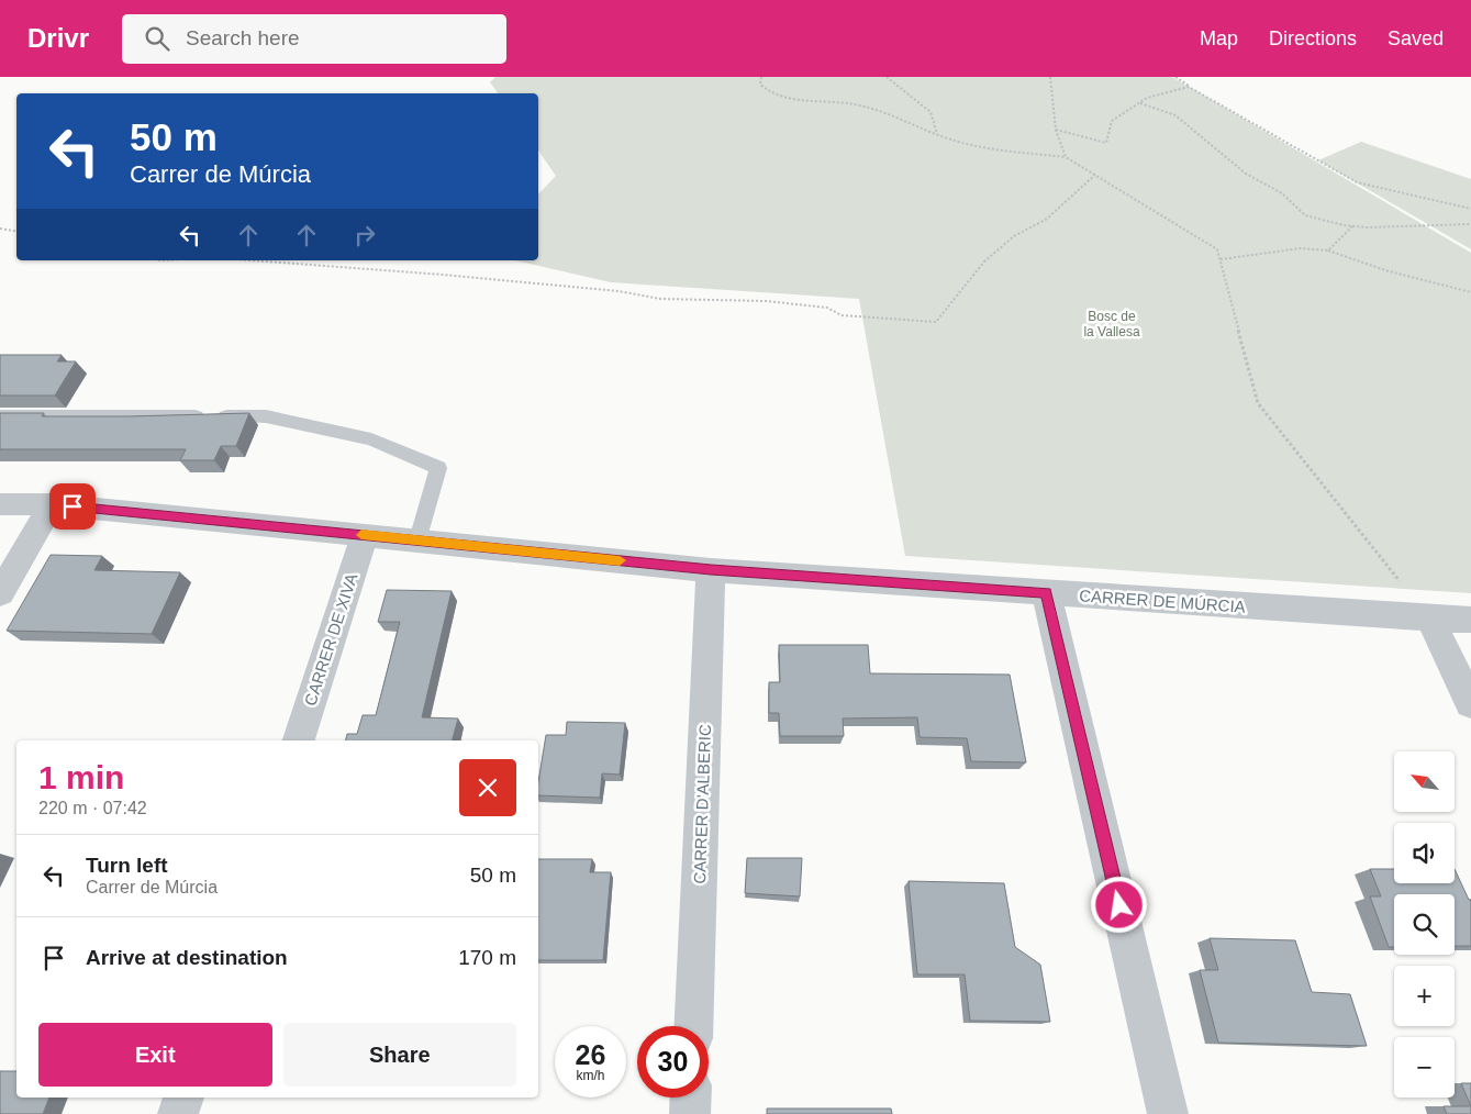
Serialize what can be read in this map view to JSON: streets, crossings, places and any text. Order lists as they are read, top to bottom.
{
  "streets": {
    "street": ["CARRER DE MÚRCIA", "CARRER DE XIVA", "CARRER D'ALBERIC"]
  },
  "crossings": [
    ["CARRER DE MÚRCIA", "CARRER DE XIVA"],
    ["CARRER DE MÚRCIA", "CARRER D'ALBERIC"]
  ],
  "parks": ["Bosc de la Vallesa"],
  "north": "top left",
  "page": {
    "header": "Drivr",
    "search": "Search here",
    "nav": ["Map", "Directions", "Saved"],
    "turn": ["50 m", "Carrer de Múrcia"],
    "heading": ["1 min", "220 m · 07:42"],
    "map_buttons": ["+", "−"],
    "list": [
      {
        "name": "Turn left",
        "note": "Carrer de Múrcia",
        "value": "50 m"
      },
      {
        "name": "Arrive at destination",
        "value": "170 m"
      }
    ],
    "buttons": ["Exit", "Share"],
    "speed": "26 km/h",
    "limit": "30"
  }
}
